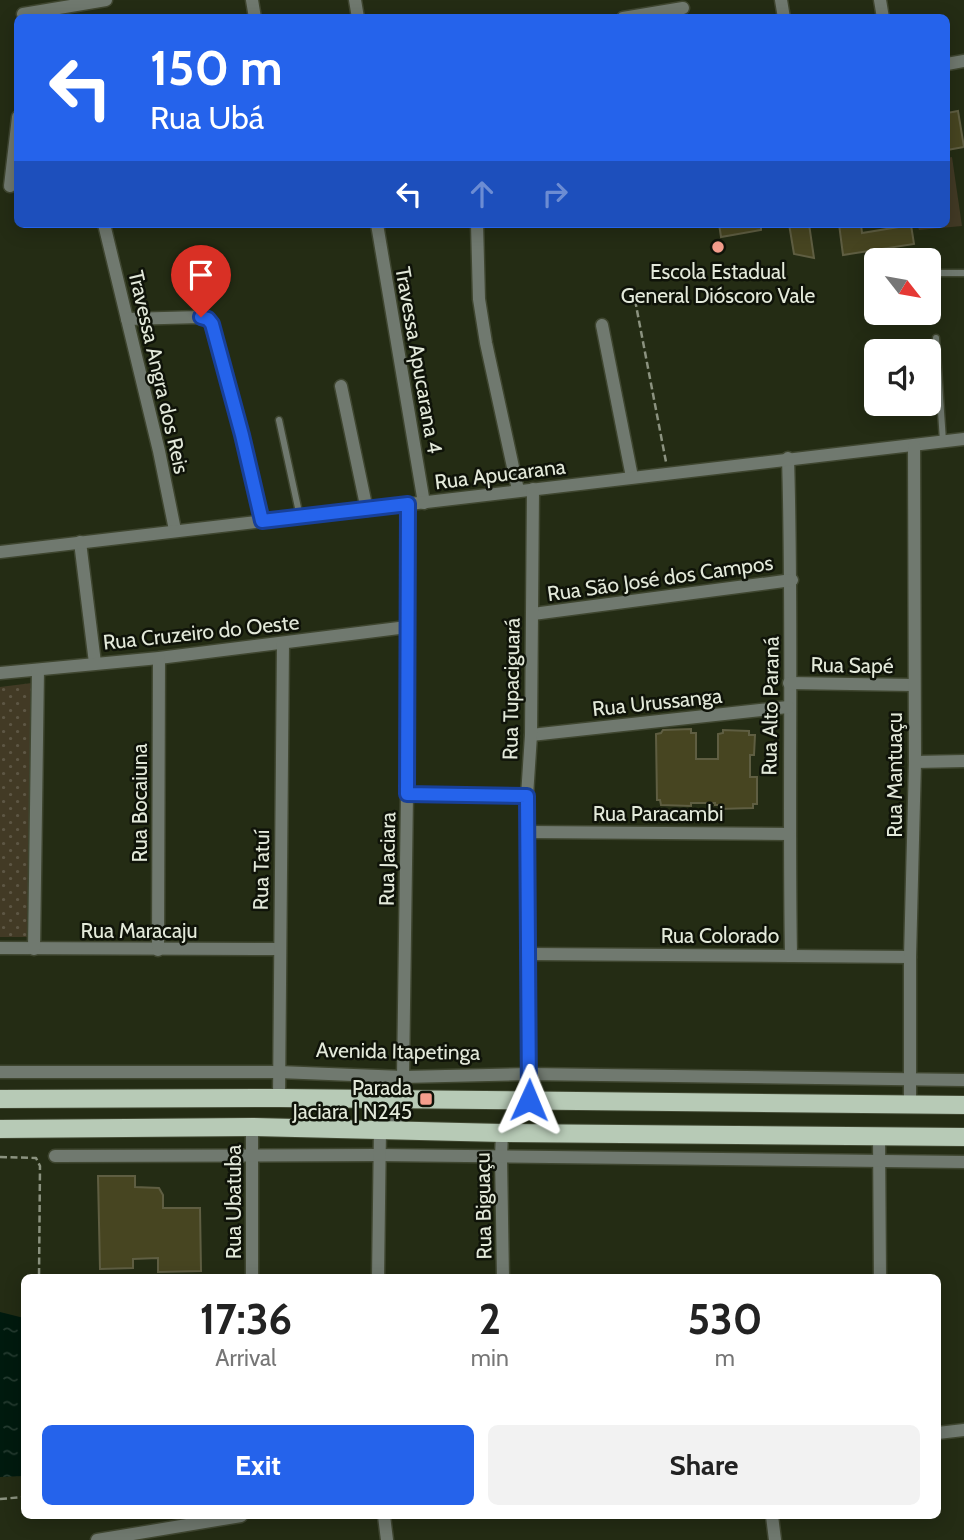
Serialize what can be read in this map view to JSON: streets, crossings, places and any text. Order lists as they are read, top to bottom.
{
  "streets": {
    "street": [
      "Travessa Apucarana 4",
      "Travessa Angra dos Reis",
      "Rua Apucarana",
      "Rua São José dos Campos",
      "Rua Cruzeiro do Oeste",
      "Rua Sapé",
      "Rua Tupaciguará",
      "Rua Urussanga",
      "Rua Alto Paraná",
      "Rua Mantuaçu",
      "Rua Bocaiuna",
      "Rua Paracambi",
      "Rua Jaciara",
      "Rua Tatuí",
      "Rua Maracaju",
      "Rua Colorado",
      "Avenida Itapetinga",
      "Rua Ubatuba",
      "Rua Biguaçu"
    ]
  },
  "crossings": [
    ["Travessa Apucarana 4", "Rua Apucarana"],
    ["Travessa Angra dos Reis", "Rua Apucarana"],
    ["Rua Apucarana", "Rua Tupaciguará"],
    ["Rua Apucarana", "Rua Alto Paraná"],
    ["Rua Apucarana", "Rua Mantuaçu"],
    ["Rua Apucarana", "Rua Jaciara"],
    ["Rua São José dos Campos", "Rua Tupaciguará"],
    ["Rua São José dos Campos", "Rua Alto Paraná"],
    ["Rua Cruzeiro do Oeste", "Rua Bocaiuna"],
    ["Rua Cruzeiro do Oeste", "Rua Jaciara"],
    ["Rua Cruzeiro do Oeste", "Rua Tatuí"],
    ["Rua Sapé", "Rua Alto Paraná"],
    ["Rua Sapé", "Rua Mantuaçu"],
    ["Rua Tupaciguará", "Rua Urussanga"],
    ["Rua Tupaciguará", "Rua Paracambi"],
    ["Rua Tupaciguará", "Rua Colorado"],
    ["Rua Tupaciguará", "Avenida Itapetinga"],
    ["Rua Urussanga", "Rua Alto Paraná"],
    ["Rua Alto Paraná", "Rua Paracambi"],
    ["Rua Alto Paraná", "Rua Colorado"],
    ["Rua Mantuaçu", "Rua Colorado"],
    ["Rua Mantuaçu", "Avenida Itapetinga"],
    ["Rua Bocaiuna", "Rua Maracaju"],
    ["Rua Jaciara", "Avenida Itapetinga"],
    ["Rua Tatuí", "Rua Maracaju"],
    ["Rua Tatuí", "Avenida Itapetinga"]
  ],
  "places": {
    "other": ["Escola Estadual General Dióscoro Vale"],
    "transit": ["Parada Jaciara | N245"]
  },
  "north": "bottom right",
  "page": {
    "turn": ["150 m", "Rua Ubá"],
    "eta": [
      "17:36",
      "Arrival",
      "2",
      "min",
      "530",
      "m"
    ],
    "buttons": ["Exit", "Share"]
  }
}
